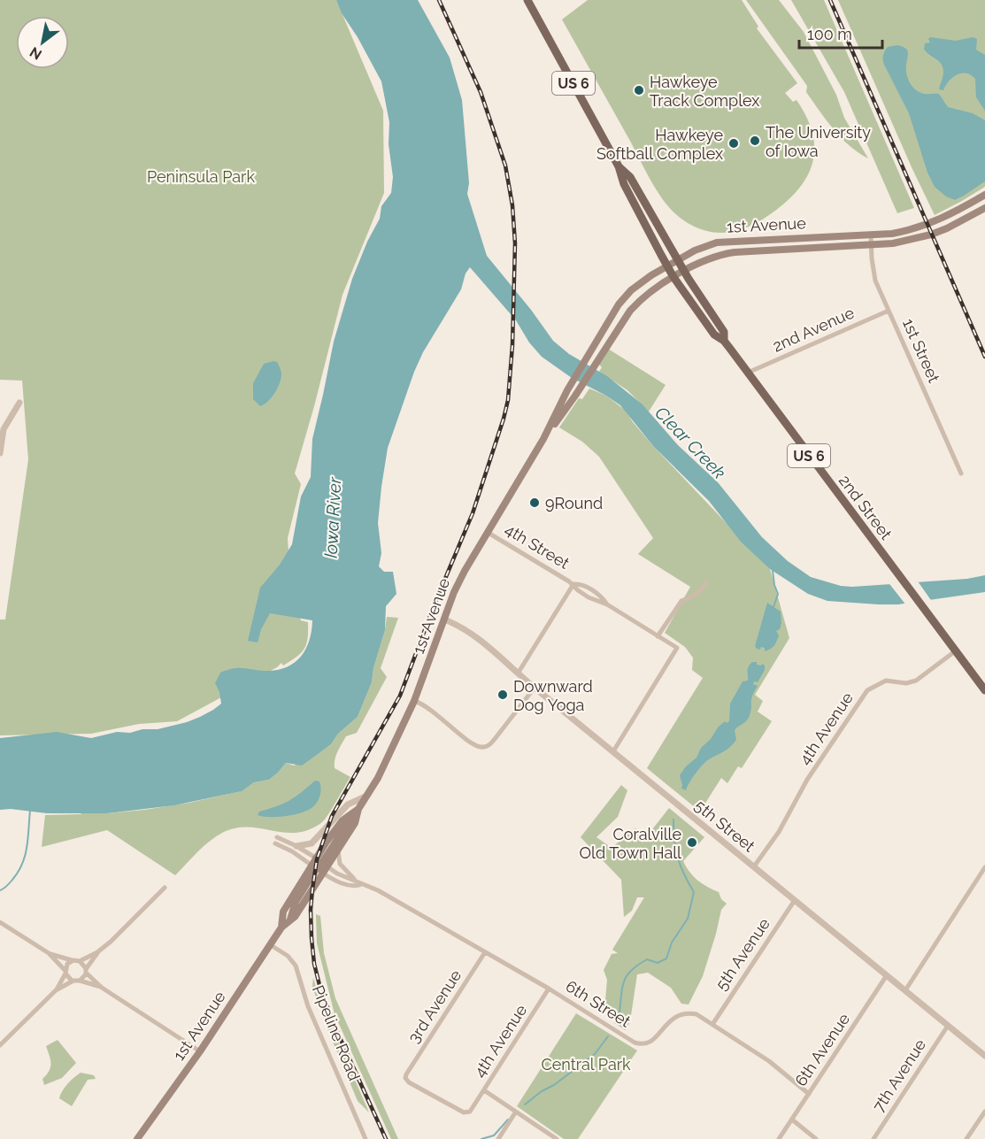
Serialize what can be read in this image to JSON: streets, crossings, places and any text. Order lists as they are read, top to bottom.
{
  "streets": {
    "main road": ["US 6", "1st Avenue", "2nd Street"],
    "street": [
      "2nd Avenue",
      "1st Street",
      "4th Street",
      "4th Avenue",
      "5th Street",
      "5th Avenue",
      "6th Street",
      "3rd Avenue",
      "Pipeline Road",
      "6th Avenue",
      "7th Avenue"
    ]
  },
  "crossings": [
    ["1st Avenue", "1st Street"],
    ["1st Avenue", "2nd Street"],
    ["1st Avenue", "4th Street"],
    ["1st Avenue", "5th Street"],
    ["1st Avenue", "6th Street"],
    ["1st Avenue", "Pipeline Road"],
    ["2nd Avenue", "1st Street"],
    ["2nd Avenue", "2nd Street"],
    ["2nd Street", "4th Avenue"],
    ["4th Street", "5th Street"],
    ["4th Avenue", "5th Street"],
    ["4th Avenue", "6th Street"],
    ["4th Avenue", "3rd Avenue"],
    ["5th Street", "5th Avenue"],
    ["5th Street", "6th Avenue"],
    ["5th Street", "7th Avenue"],
    ["5th Avenue", "6th Street"],
    ["6th Street", "3rd Avenue"],
    ["6th Street", "6th Avenue"]
  ],
  "water": ["Clear Creek", "Iowa River"],
  "parks": ["Peninsula Park", "Central Park"],
  "places": [
    "Hawkeye Track Complex",
    "The University of Iowa",
    "Hawkeye Softball Complex",
    "9Round",
    "Downward Dog Yoga",
    "Coralville Old Town Hall"
  ],
  "scale_bar": "100 m",
  "north": "bottom left"
}
